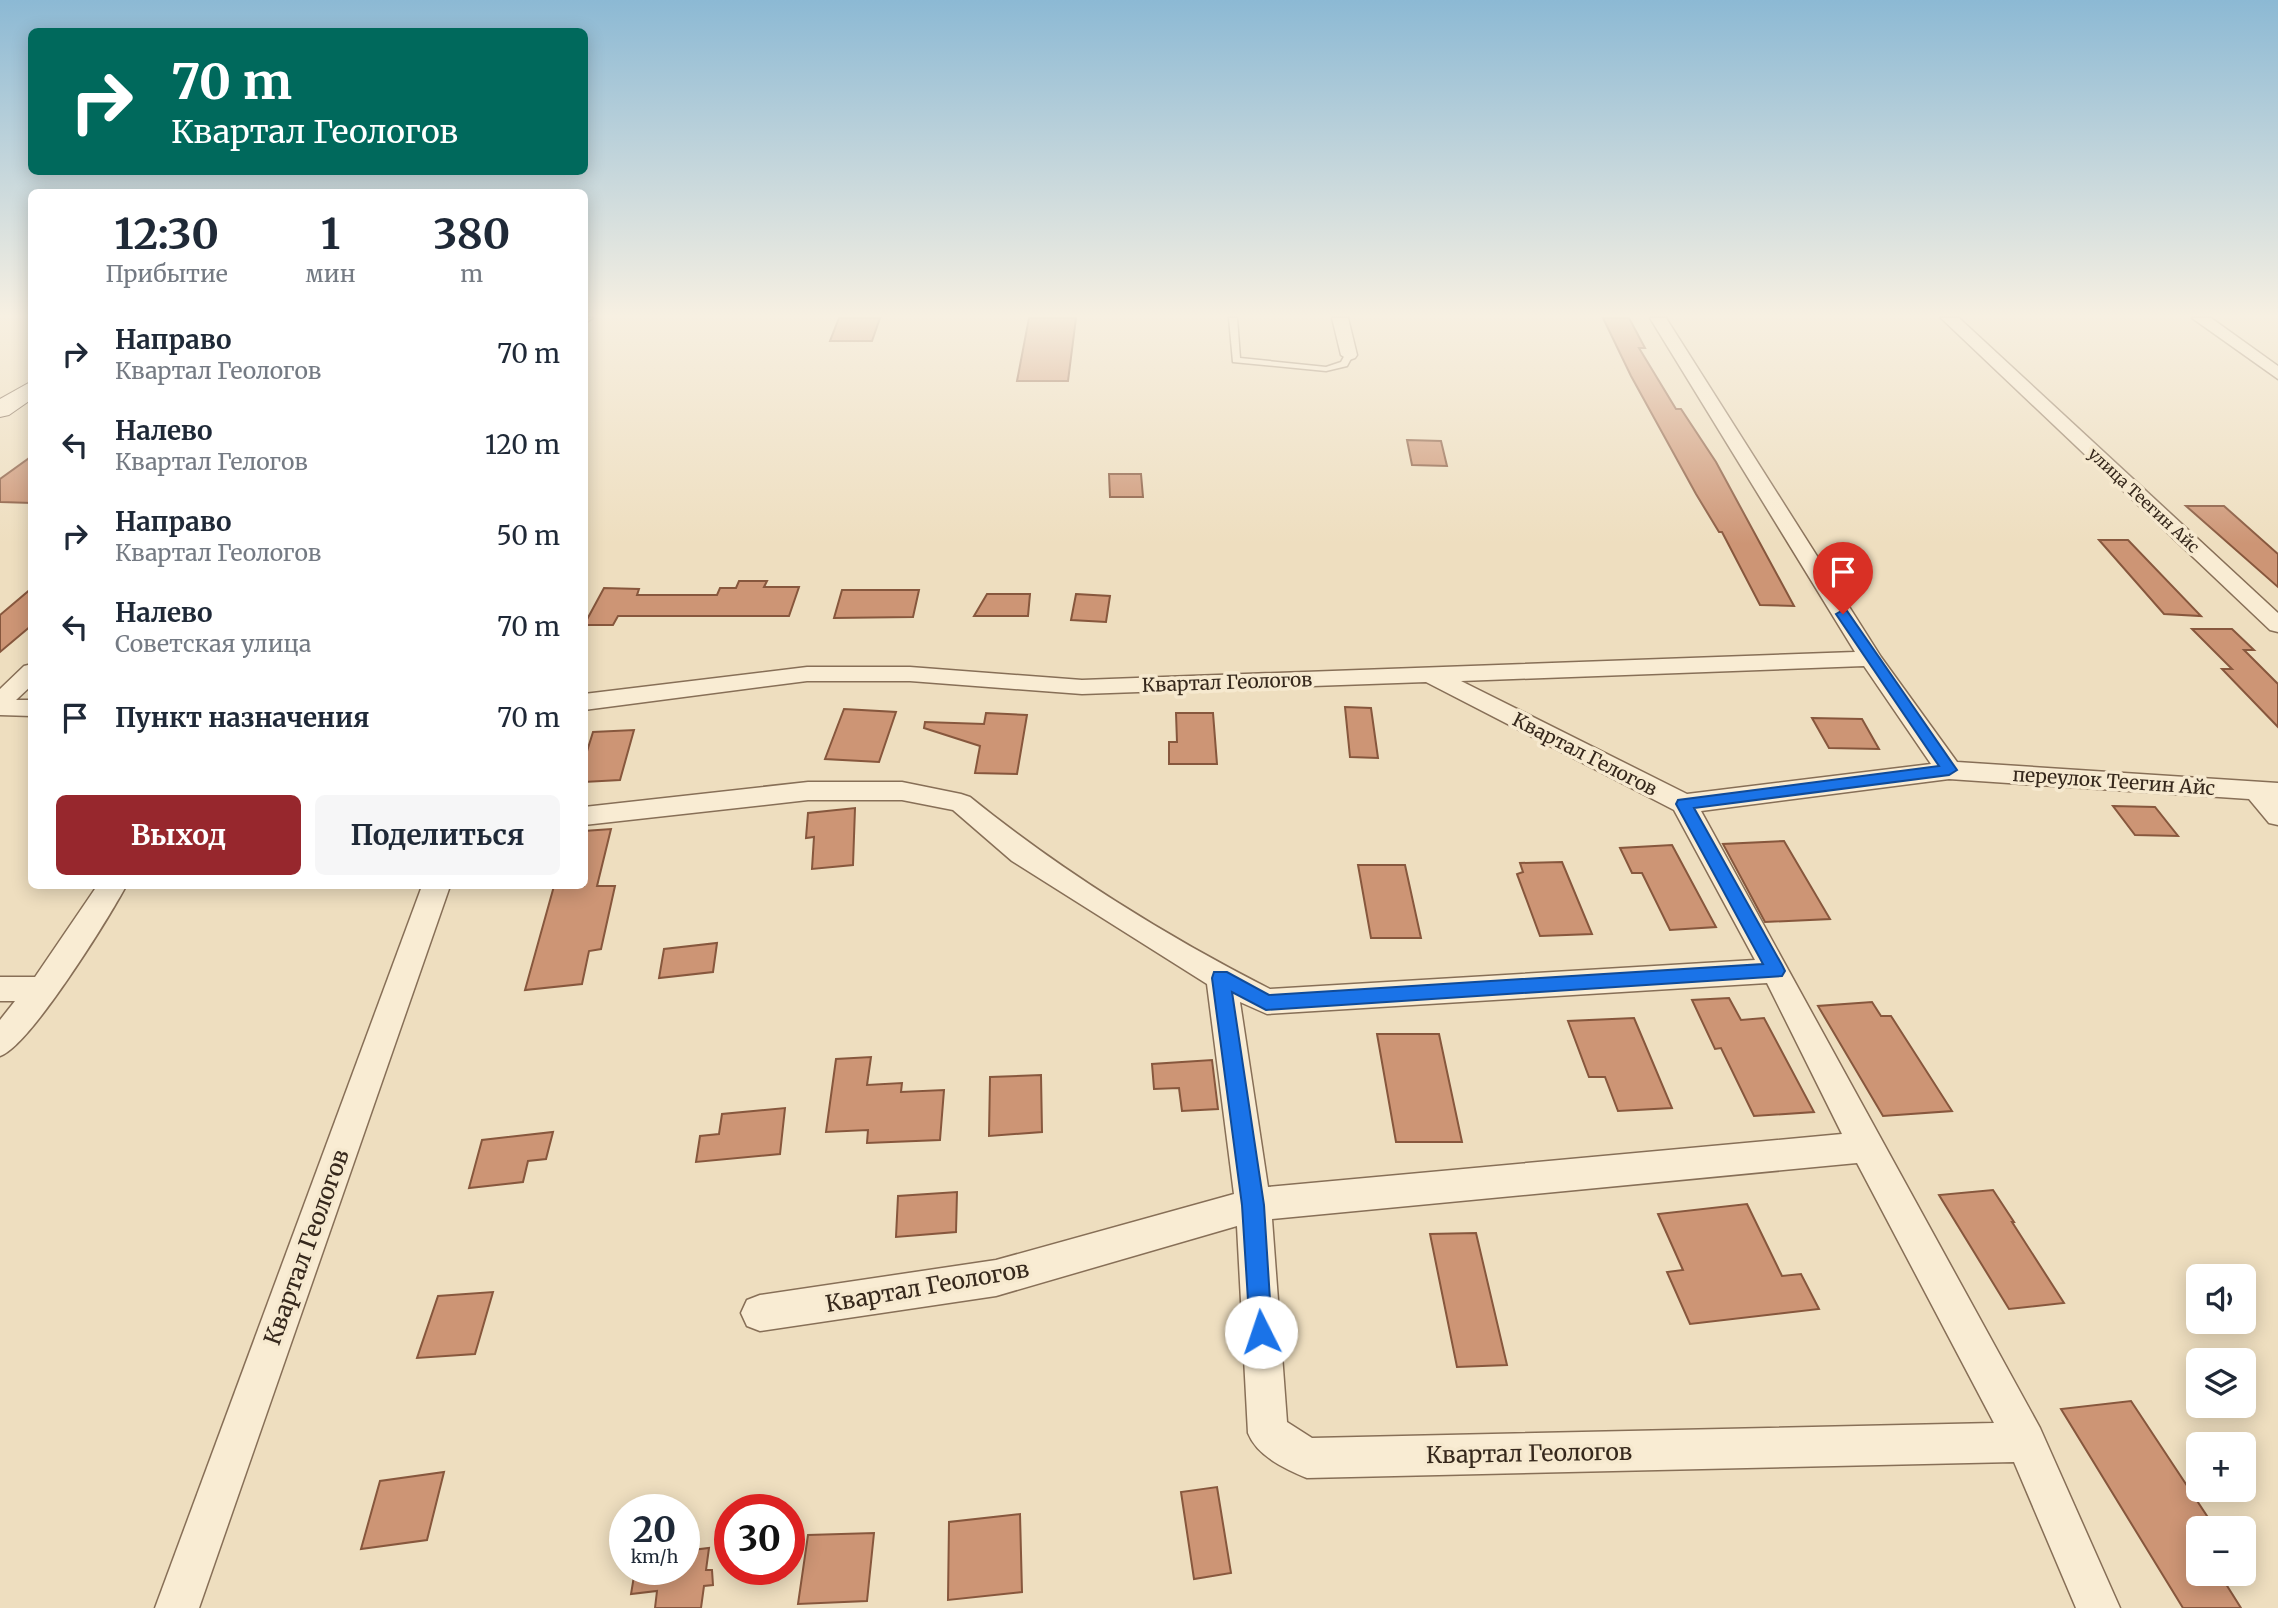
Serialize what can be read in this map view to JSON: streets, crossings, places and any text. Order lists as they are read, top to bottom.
{
  "streets": {
    "street": [
      "улица Теегин Айс",
      "Квартал Геологов",
      "Квартал Гелогов",
      "переулок Теегин Айс"
    ]
  },
  "crossings": [
    ["Квартал Геологов", "Квартал Гелогов"]
  ],
  "page": {
    "turn": ["70 m", "Квартал Геологов"],
    "eta": [
      "12:30",
      "Прибытие",
      "1",
      "мин",
      "380",
      "m"
    ],
    "list": [
      {
        "name": "Направо",
        "note": "Квартал Геологов",
        "value": "70 m"
      },
      {
        "name": "Налево",
        "note": "Квартал Гелогов",
        "value": "120 m"
      },
      {
        "name": "Направо",
        "note": "Квартал Геологов",
        "value": "50 m"
      },
      {
        "name": "Налево",
        "note": "Советская улица",
        "value": "70 m"
      },
      {
        "name": "Пункт назначения",
        "value": "70 m"
      }
    ],
    "buttons": ["Выход", "Поделиться"],
    "map_buttons": ["+", "−"],
    "speed": "20 km/h",
    "limit": "30"
  }
}
